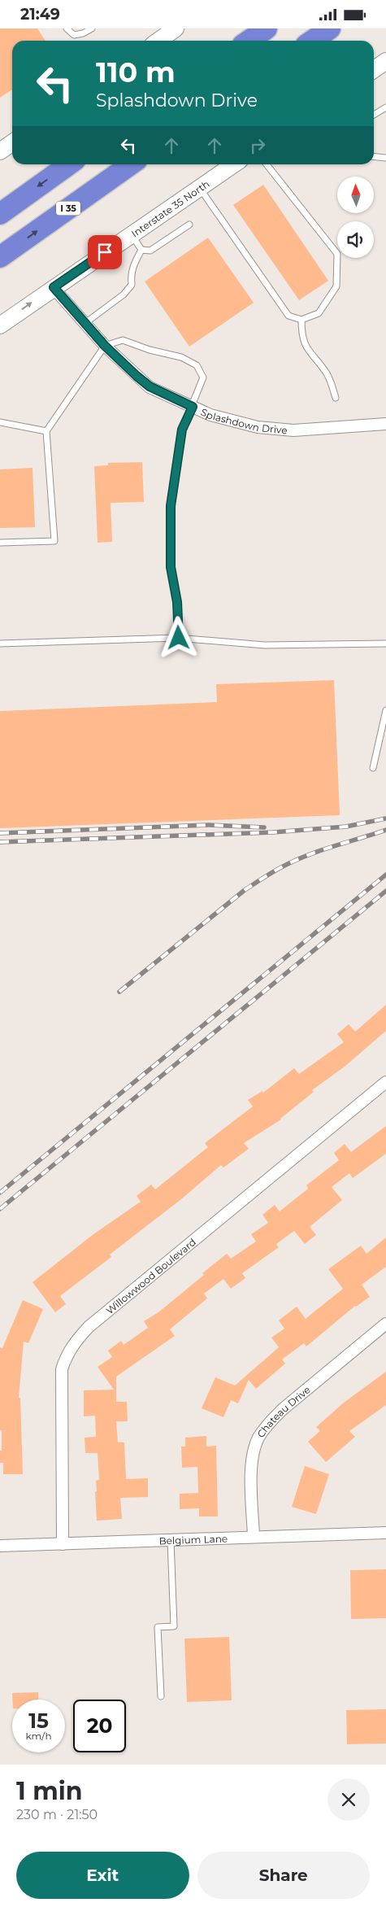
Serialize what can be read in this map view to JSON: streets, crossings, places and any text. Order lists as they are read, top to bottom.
{
  "streets": {
    "highway": ["I 35"],
    "main road": ["Interstate 35 North"],
    "street": [
      "Splashdown Drive",
      "Willowwood Boulevard",
      "Chateau Drive",
      "Belgium Lane"
    ]
  },
  "crossings": [
    ["Interstate 35 North", "Splashdown Drive"],
    ["Willowwood Boulevard", "Belgium Lane"],
    ["Chateau Drive", "Belgium Lane"]
  ],
  "north": "top",
  "page": {
    "status": "21:49",
    "turn": ["110 m", "Splashdown Drive"],
    "speed": "15 km/h",
    "limit": "20",
    "heading": ["1 min", "230 m · 21:50"],
    "buttons": ["Exit", "Share"]
  }
}
